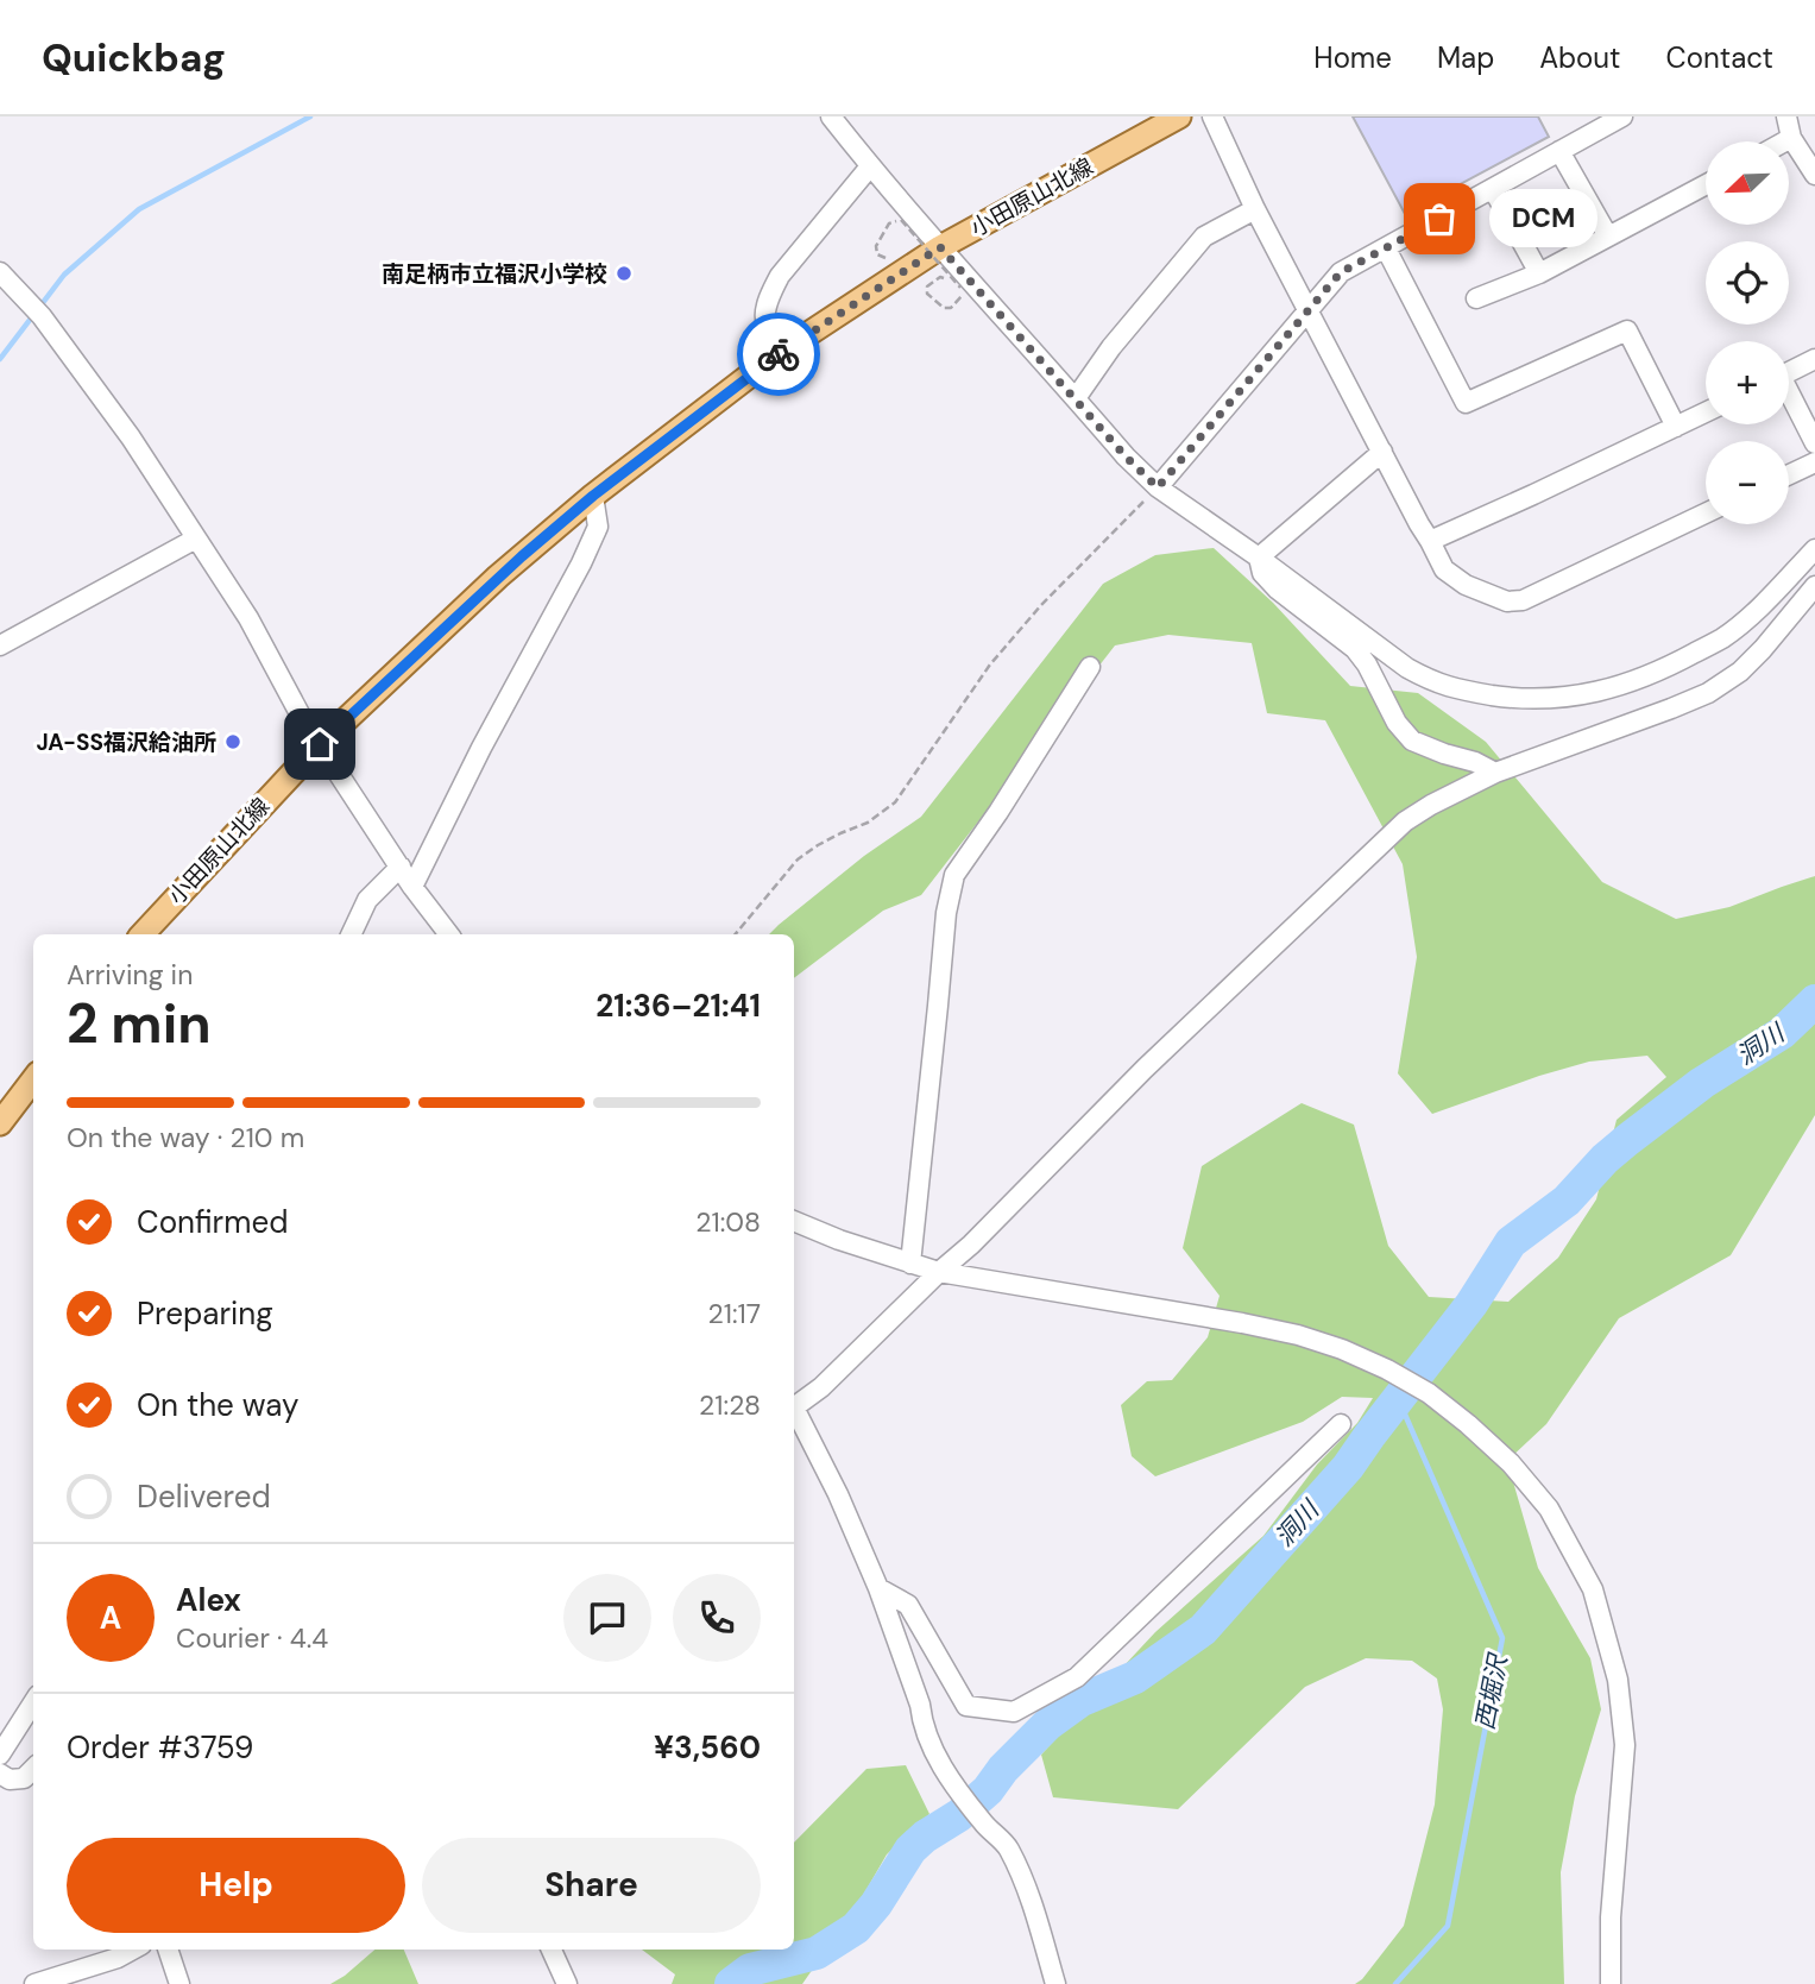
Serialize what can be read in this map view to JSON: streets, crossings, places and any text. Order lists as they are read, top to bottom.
{
  "streets": {
    "main road": ["小田原山北線"]
  },
  "water": ["洞川", "西堀沢"],
  "places": ["DCM", "南足柄市立福沢小学校", "JA-SS福沢給油所"],
  "north": "bottom left",
  "page": {
    "header": "Quickbag",
    "nav": [
      "Home",
      "Map",
      "About",
      "Contact"
    ],
    "map_buttons": ["+", "−"],
    "bubble": "DCM",
    "heading": ["2 min", "Arriving in", "21:36–21:41"],
    "panel": [
      "Alex",
      "Courier · 4.4",
      "Order #3759",
      "¥3,560"
    ],
    "bar": "On the way · 210 m",
    "list": [
      ["Confirmed", "21:08"],
      ["Preparing", "21:17"],
      ["On the way", "21:28"],
      "Delivered"
    ],
    "round": "A",
    "buttons": ["Help", "Share"]
  }
}
